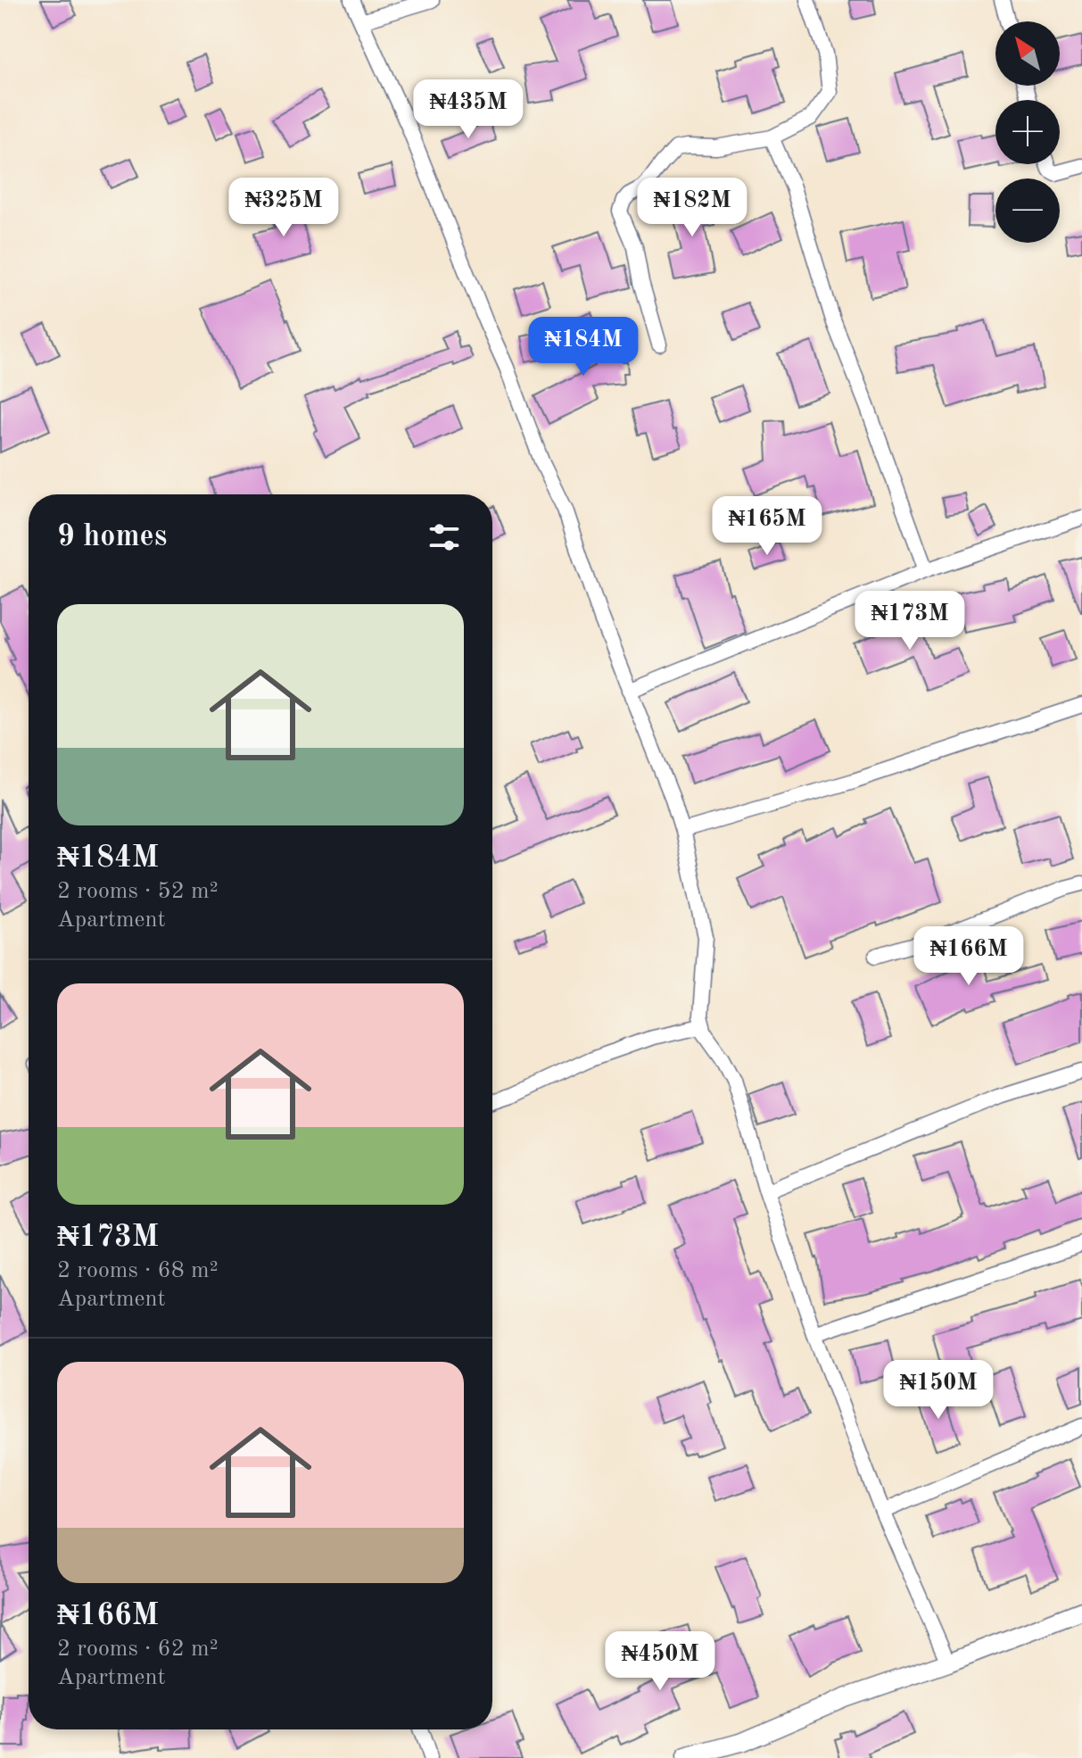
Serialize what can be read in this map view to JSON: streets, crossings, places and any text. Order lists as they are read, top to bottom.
{
  "north": "top left",
  "page": {
    "map_buttons": ["+", "−"],
    "price": [
      "₦435M",
      "₦325M",
      "₦182M",
      "₦184M",
      "₦165M",
      "₦173M",
      "₦166M",
      "₦150M",
      "₦450M"
    ],
    "heading": "9 homes",
    "list": [
      {
        "name": "₦184M",
        "note": "2 rooms · 52 m² · Apartment"
      },
      {
        "name": "₦173M",
        "note": "2 rooms · 68 m² · Apartment"
      },
      {
        "name": "₦166M",
        "note": "2 rooms · 62 m² · Apartment"
      }
    ]
  }
}
